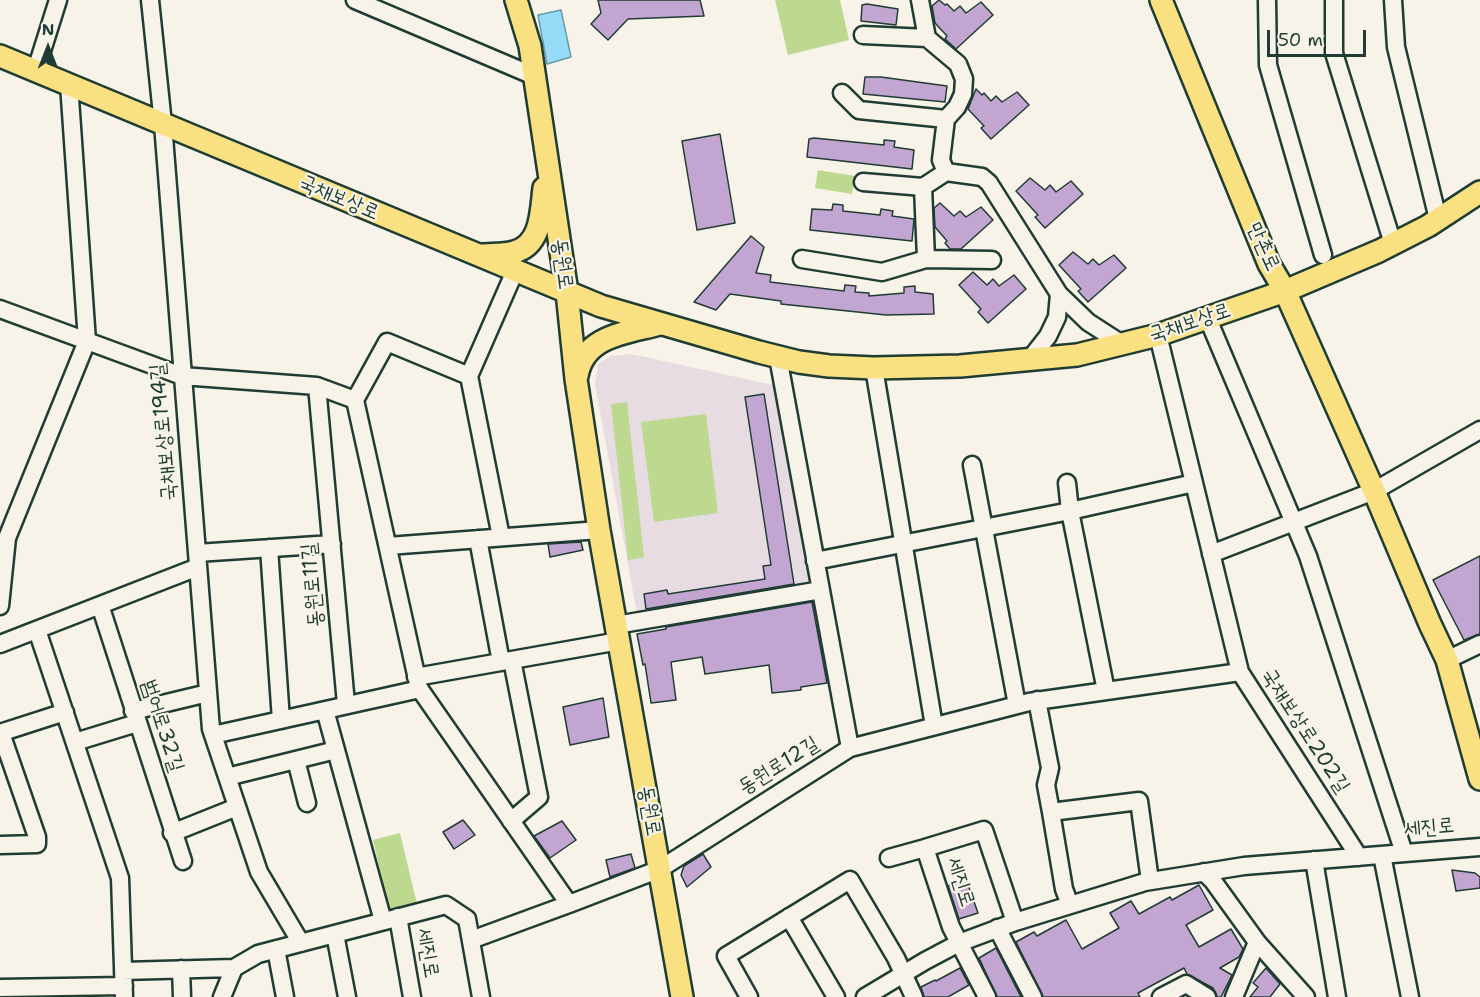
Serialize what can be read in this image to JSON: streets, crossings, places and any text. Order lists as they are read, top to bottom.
{
  "streets": {
    "main road": ["국채보상로", "만촌로", "동원로"],
    "street": [
      "국채보상로194길",
      "동원로11길",
      "범어로32길",
      "국채보상로202길",
      "동원로12길",
      "세진로"
    ]
  },
  "crossings": [
    ["국채보상로", "만촌로"],
    ["국채보상로", "동원로"],
    ["국채보상로", "국채보상로194길"],
    ["국채보상로", "국채보상로202길"],
    ["동원로", "동원로12길"],
    ["국채보상로202길", "동원로12길"],
    ["국채보상로202길", "세진로"]
  ],
  "scale_bar": "50 m",
  "north": "top"
}
